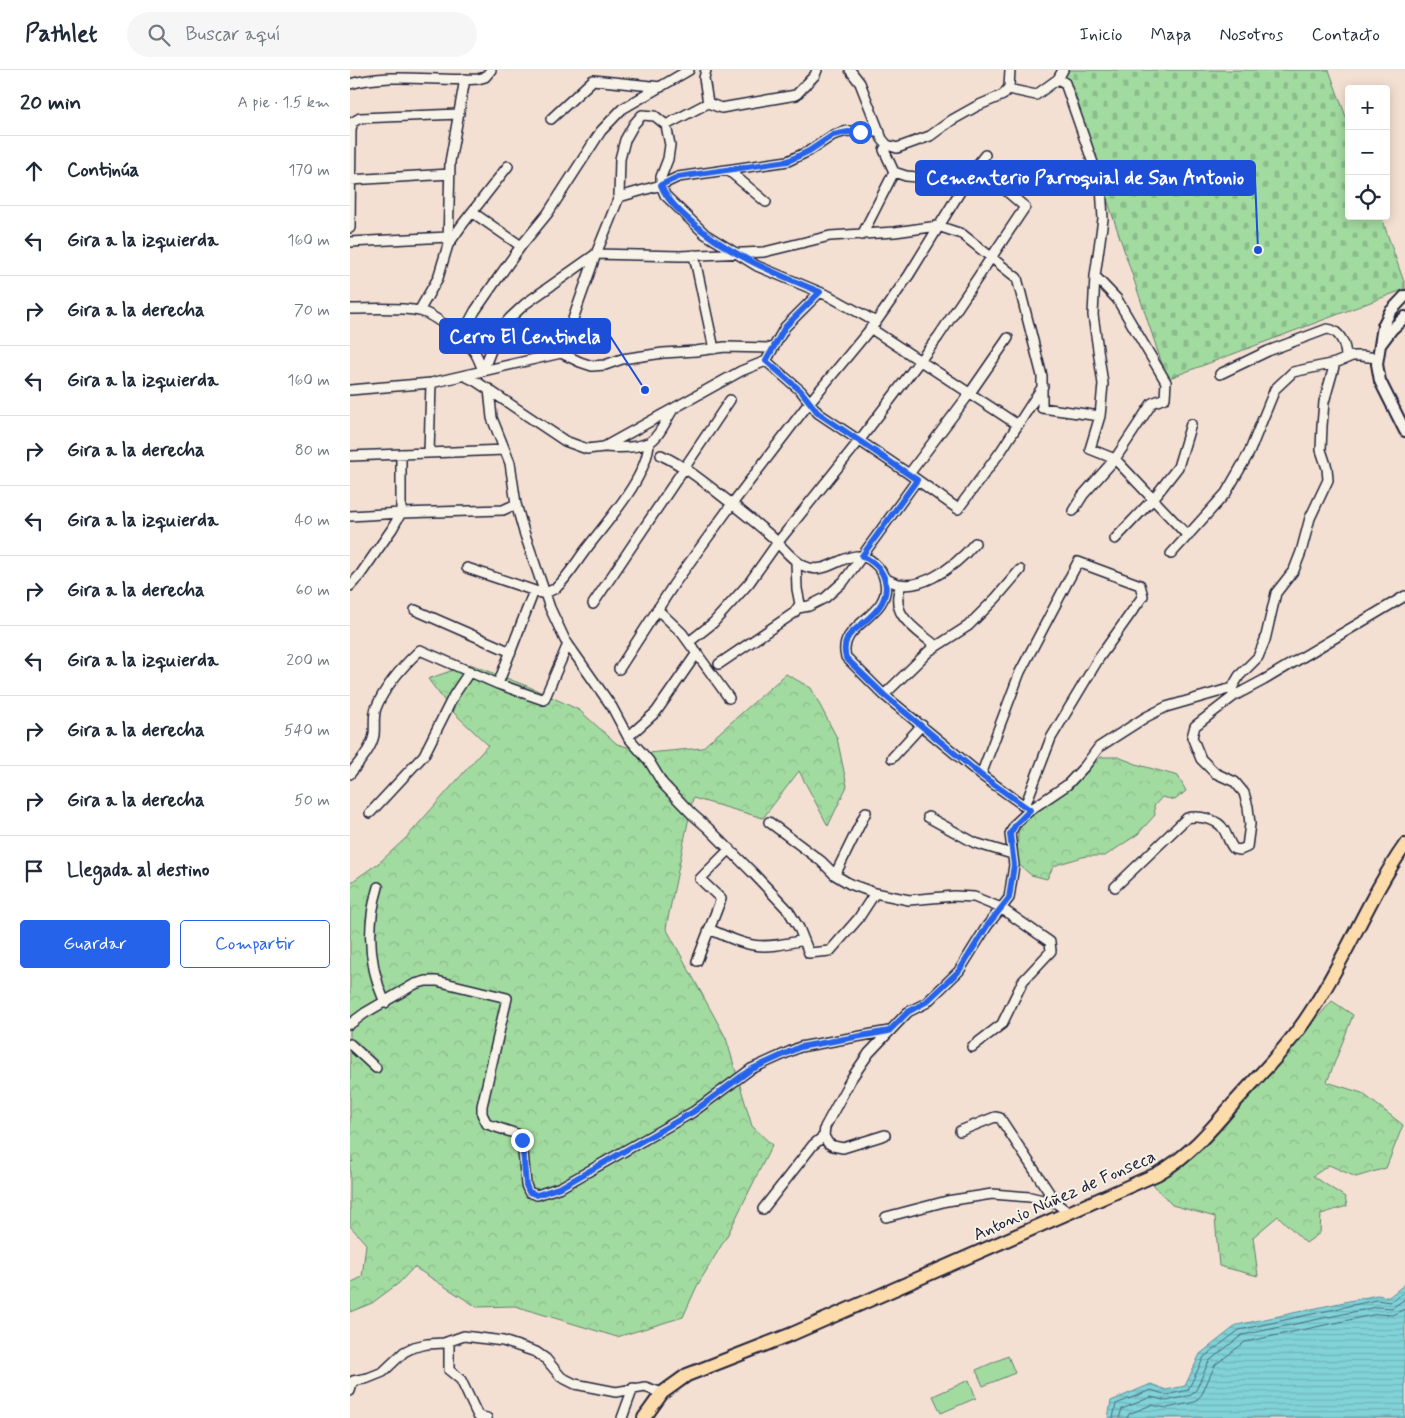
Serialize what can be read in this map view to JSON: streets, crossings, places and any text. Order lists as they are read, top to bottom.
{
  "streets": {
    "main road": ["Antonio Núñez de Fonseca"]
  },
  "places": ["Cementerio Parroquial de San Antonio", "Cerro El Centinela"],
  "page": {
    "header": "Pathlet",
    "search": "Buscar aquí",
    "nav": [
      "Inicio",
      "Mapa",
      "Nosotros",
      "Contacto"
    ],
    "heading": ["20 min", "A pie · 1.5 km"],
    "map_buttons": ["+", "−"],
    "list": [
      ["Continúa", "170 m"],
      ["Gira a la izquierda", "160 m"],
      ["Gira a la derecha", "70 m"],
      ["Gira a la izquierda", "160 m"],
      ["Gira a la derecha", "80 m"],
      ["Gira a la izquierda", "40 m"],
      ["Gira a la derecha", "60 m"],
      ["Gira a la izquierda", "200 m"],
      ["Gira a la derecha", "540 m"],
      ["Gira a la derecha", "50 m"],
      "Llegada al destino"
    ],
    "buttons": ["Guardar", "Compartir"]
  }
}
